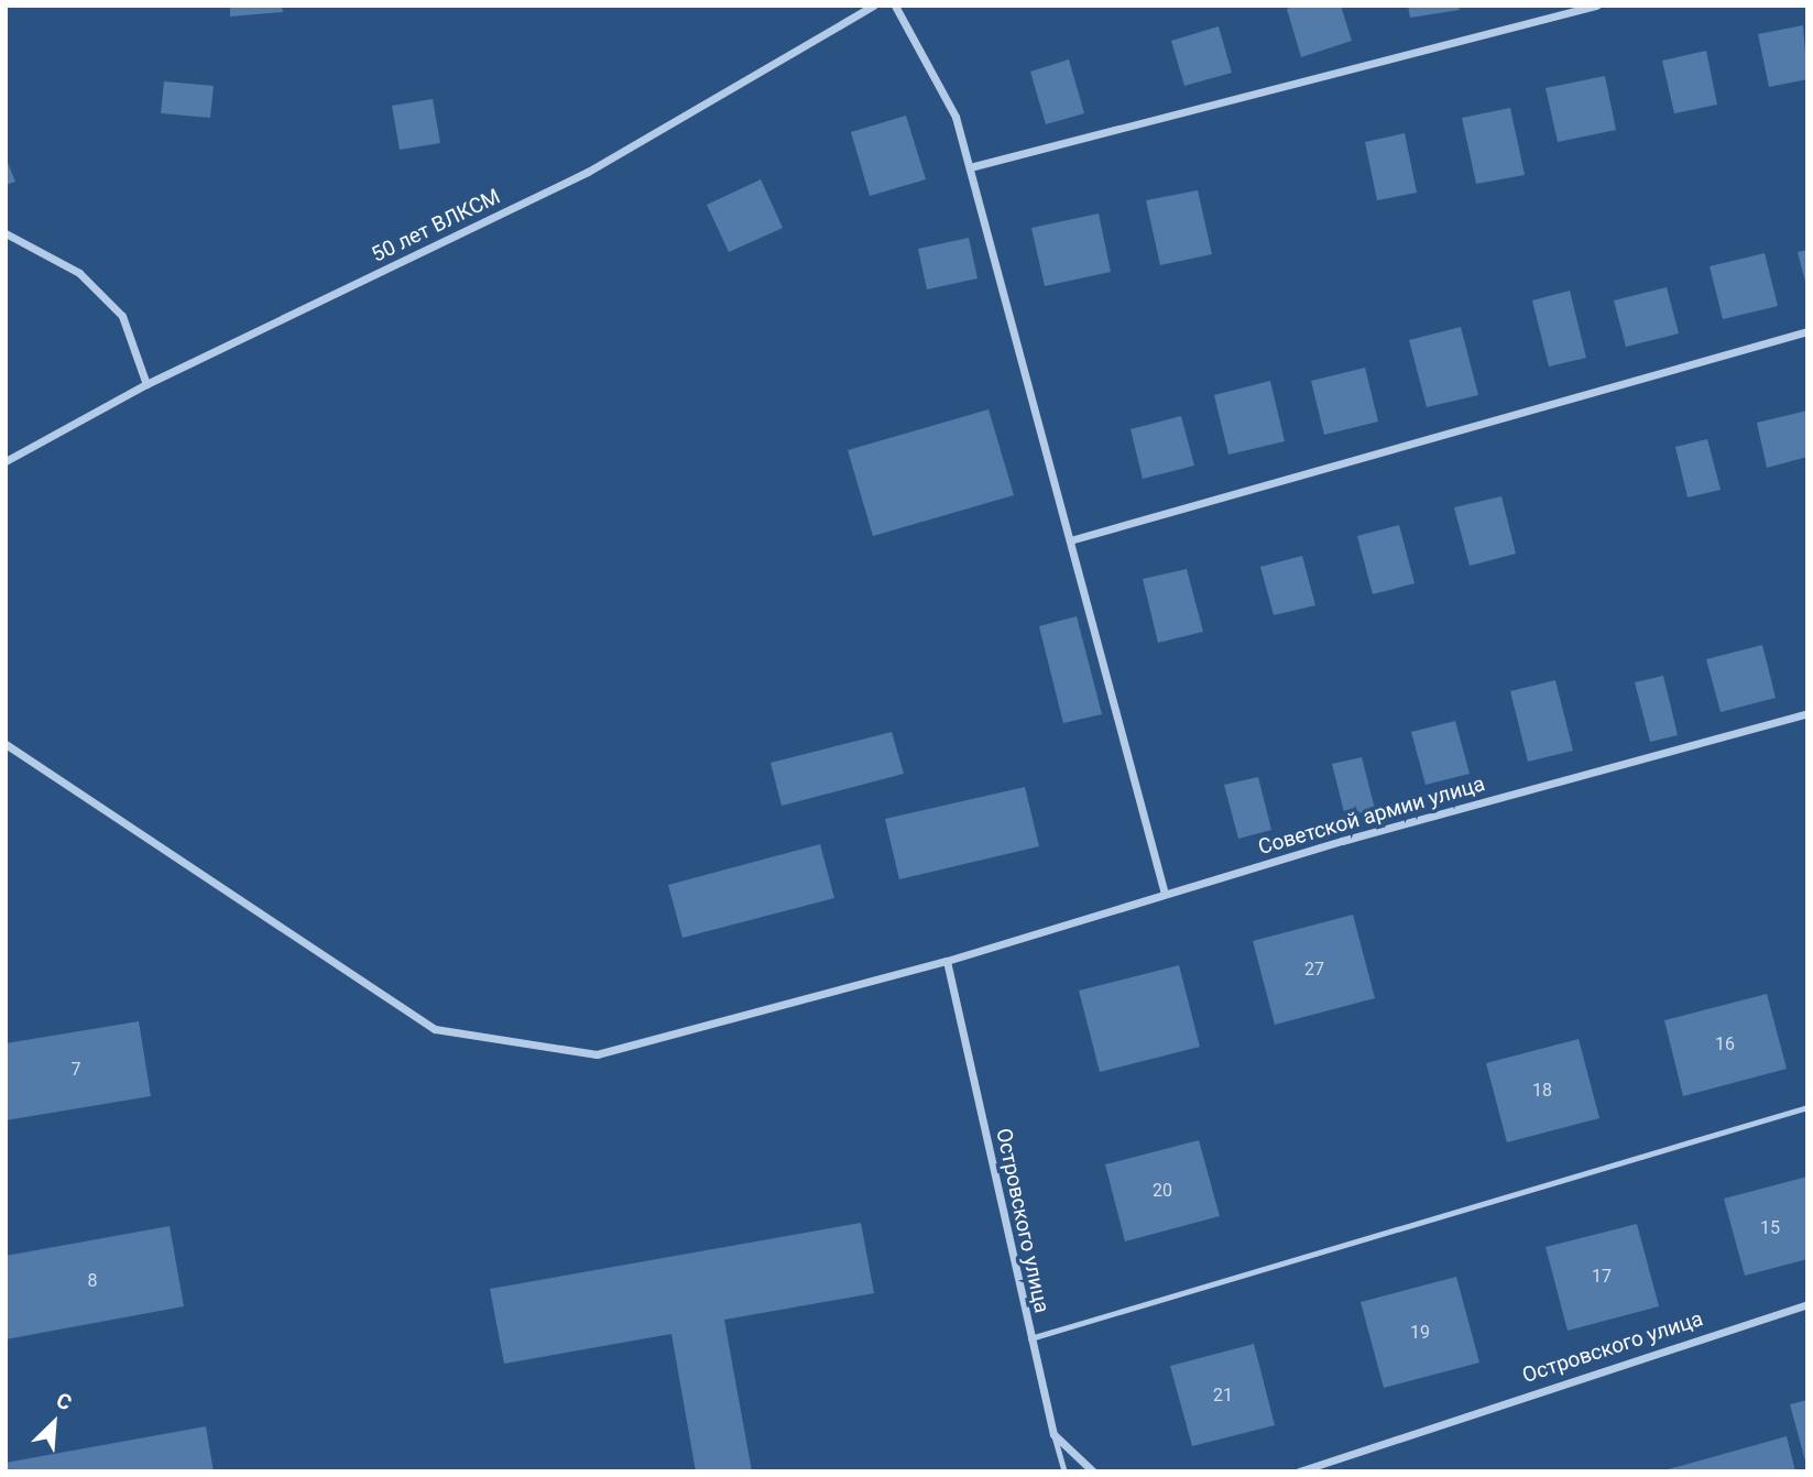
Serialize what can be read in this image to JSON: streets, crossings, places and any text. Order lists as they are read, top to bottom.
{
  "streets": {
    "street": ["50 лет ВЛКСМ", "Советской армии улица", "Островского улица"]
  },
  "crossings": [
    ["Советской армии улица", "Островского улица"]
  ],
  "house_numbers": [
    "27",
    "16",
    "7",
    "18",
    "20",
    "15",
    "17",
    "8",
    "19",
    "21"
  ],
  "north": "top right"
}
